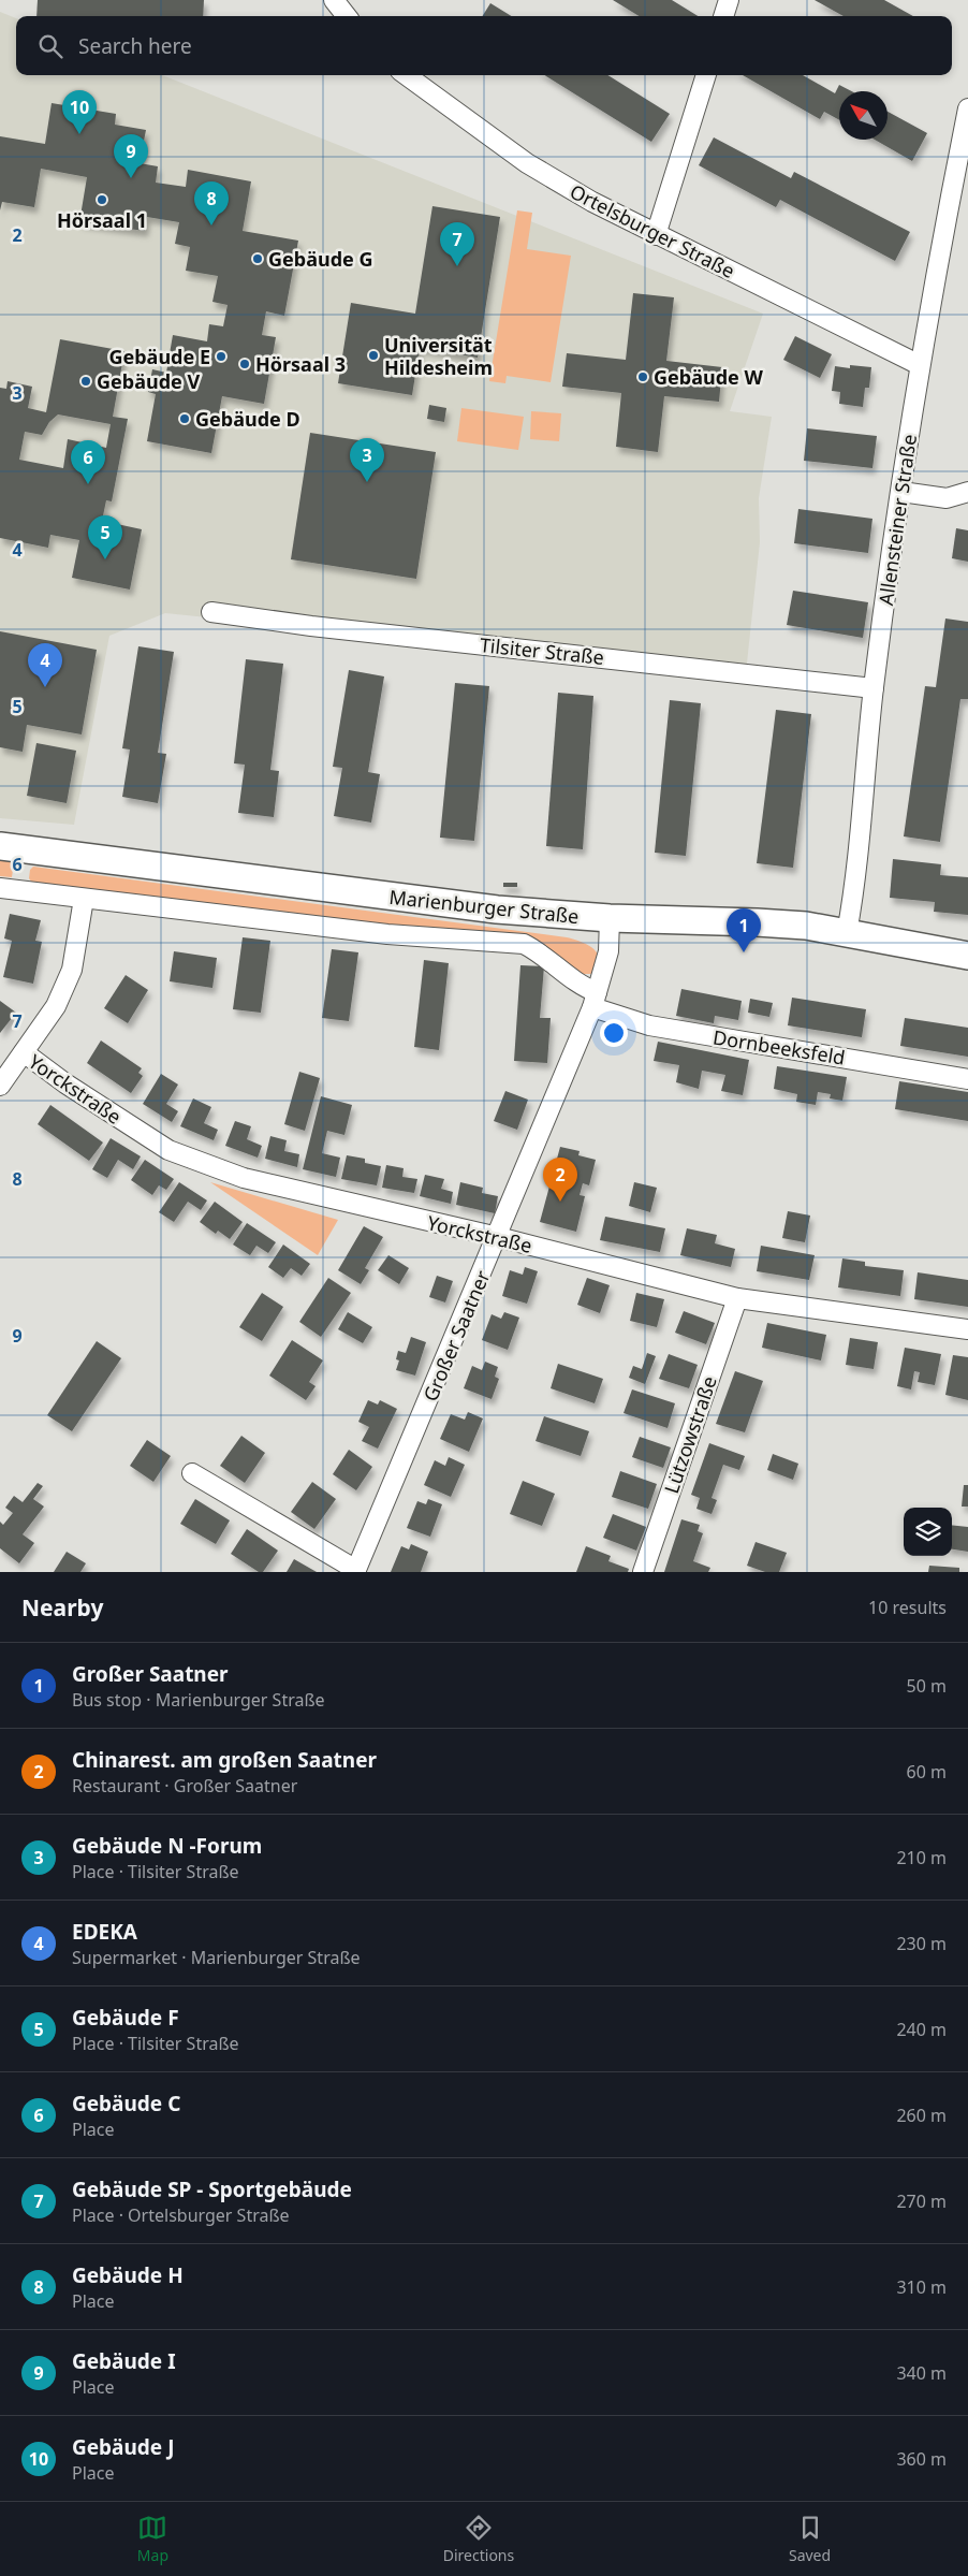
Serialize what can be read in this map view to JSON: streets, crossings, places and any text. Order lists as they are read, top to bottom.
{
  "streets": {
    "main road": ["Marienburger Straße"],
    "street": [
      "Ortelsburger Straße",
      "Allensteiner Straße",
      "Tilsiter Straße",
      "Dornbeeksfeld",
      "Yorckstraße",
      "Großer Saatner",
      "Lützowstraße"
    ]
  },
  "crossings": [
    ["Ortelsburger Straße", "Allensteiner Straße"],
    ["Allensteiner Straße", "Tilsiter Straße"],
    ["Allensteiner Straße", "Marienburger Straße"],
    ["Marienburger Straße", "Dornbeeksfeld"],
    ["Marienburger Straße", "Großer Saatner"],
    ["Dornbeeksfeld", "Großer Saatner"],
    ["Yorckstraße", "Großer Saatner"],
    ["Yorckstraße", "Lützowstraße"]
  ],
  "places": [
    "Hörsaal 1",
    "Gebäude G",
    "Universität Hildesheim",
    "Gebäude E",
    "Hörsaal 3",
    "Gebäude W",
    "Gebäude V",
    "Gebäude D"
  ],
  "north": "top left",
  "page": {
    "search": "Search here",
    "pins": [
      "10",
      "9",
      "8",
      "7",
      "3",
      "6",
      "5",
      "4",
      "1",
      "2"
    ],
    "heading": ["Nearby", "10 results"],
    "list": [
      {
        "mark": "1",
        "name": "Großer Saatner",
        "note": "Bus stop · Marienburger Straße",
        "value": "50 m"
      },
      {
        "mark": "2",
        "name": "Chinarest. am großen Saatner",
        "note": "Restaurant · Großer Saatner",
        "value": "60 m"
      },
      {
        "mark": "3",
        "name": "Gebäude N -Forum",
        "note": "Place · Tilsiter Straße",
        "value": "210 m"
      },
      {
        "mark": "4",
        "name": "EDEKA",
        "note": "Supermarket · Marienburger Straße",
        "value": "230 m"
      },
      {
        "mark": "5",
        "name": "Gebäude F",
        "note": "Place · Tilsiter Straße",
        "value": "240 m"
      },
      {
        "mark": "6",
        "name": "Gebäude C",
        "note": "Place",
        "value": "260 m"
      },
      {
        "mark": "7",
        "name": "Gebäude SP - Sportgebäude",
        "note": "Place · Ortelsburger Straße",
        "value": "270 m"
      },
      {
        "mark": "8",
        "name": "Gebäude H",
        "note": "Place",
        "value": "310 m"
      },
      {
        "mark": "9",
        "name": "Gebäude I",
        "note": "Place",
        "value": "340 m"
      },
      {
        "mark": "10",
        "name": "Gebäude J",
        "note": "Place",
        "value": "360 m"
      }
    ],
    "nav": ["Map", "Directions", "Saved"]
  },
  "grid": {
    "rows": [
      "2",
      "3",
      "4",
      "5",
      "6",
      "7",
      "8",
      "9"
    ]
  }
}
